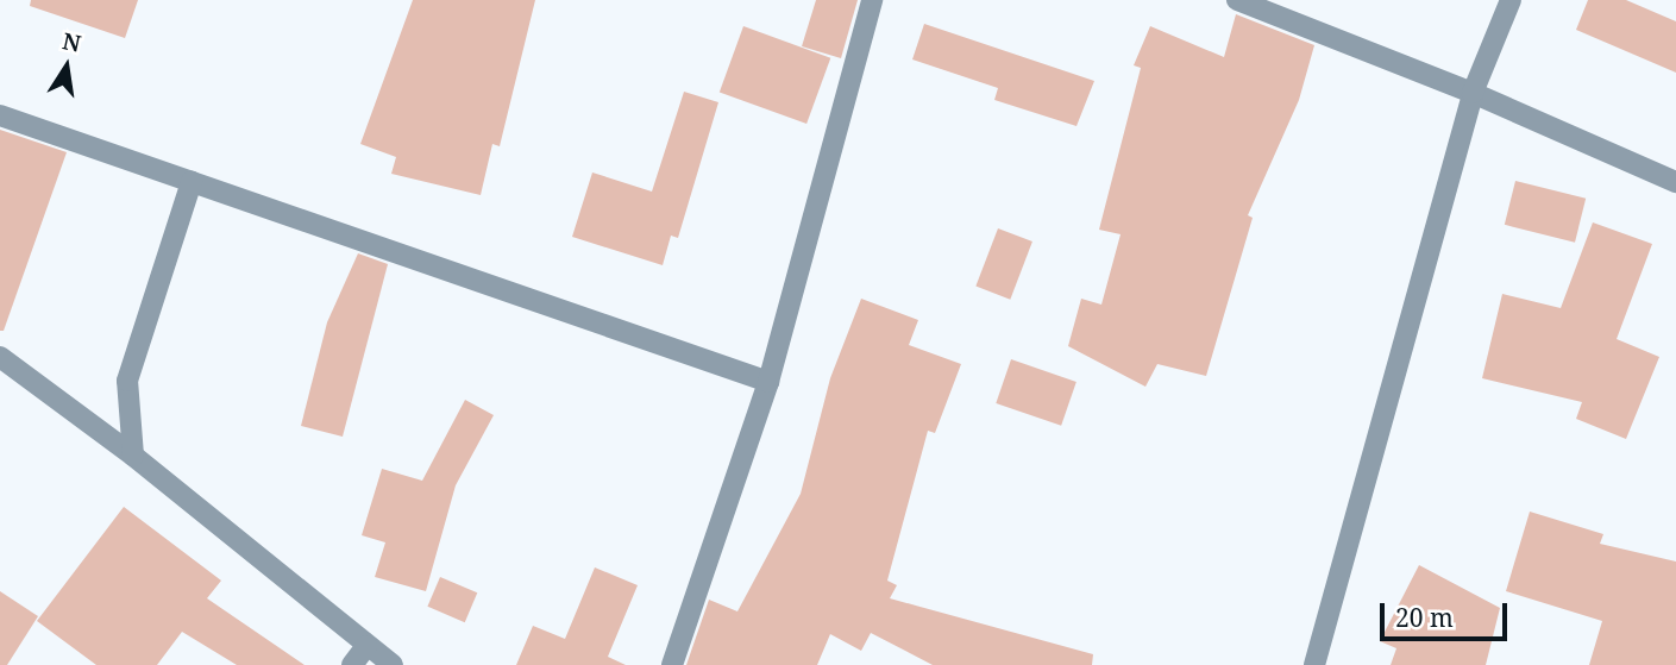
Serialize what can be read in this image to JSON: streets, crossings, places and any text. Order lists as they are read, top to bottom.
{
  "scale_bar": "20 m",
  "north": "top"
}
